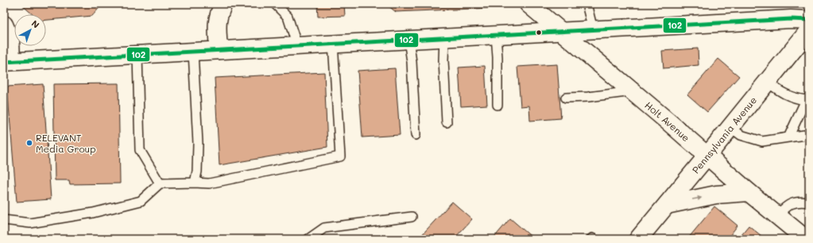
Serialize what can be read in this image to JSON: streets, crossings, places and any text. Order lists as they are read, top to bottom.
{
  "streets": {
    "street": ["Holt Avenue", "Pennsylvania Avenue"]
  },
  "crossings": [
    ["Holt Avenue", "Pennsylvania Avenue"]
  ],
  "places": ["RELEVANT Media Group"],
  "lines": ["transit line 102"],
  "north": "top right"
}
